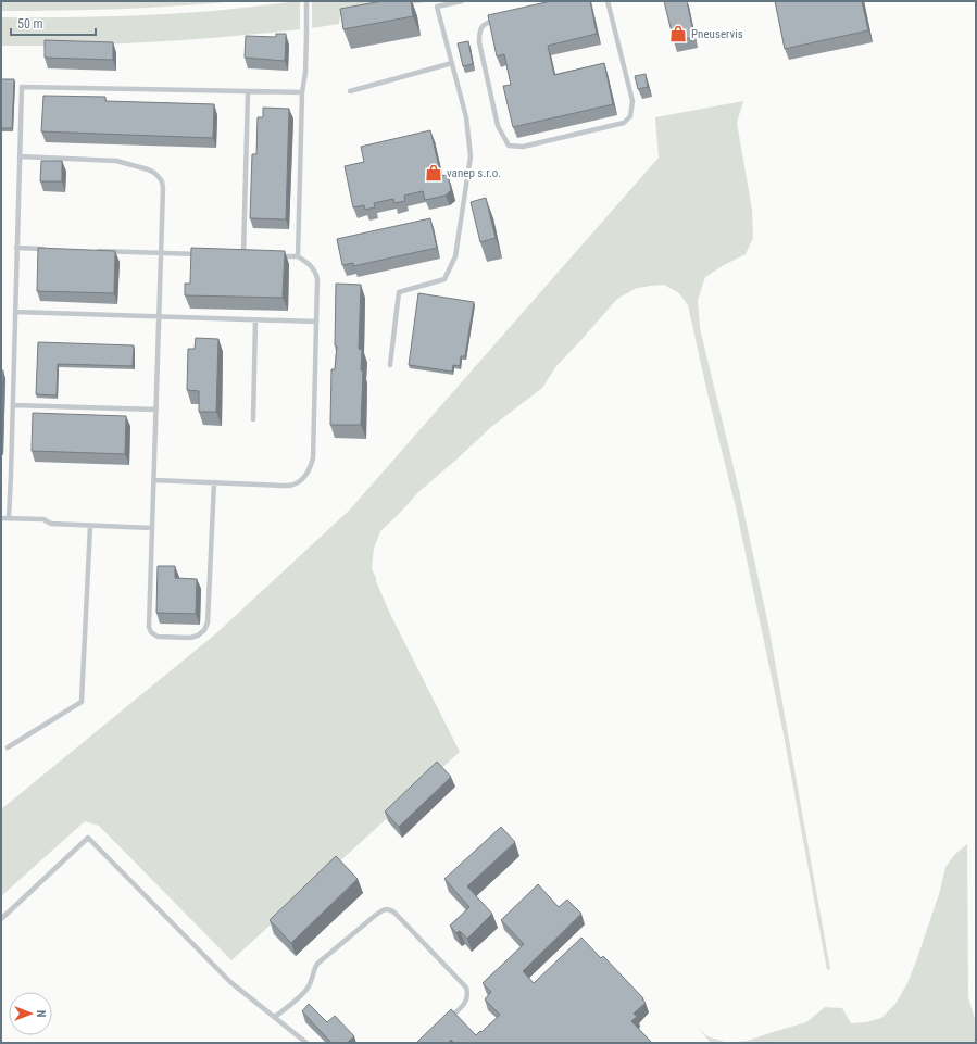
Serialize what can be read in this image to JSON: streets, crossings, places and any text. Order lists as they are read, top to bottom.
{
  "places": {
    "shop": ["Pneuservis", "vanep s.r.o."]
  },
  "scale_bar": "50 m",
  "north": "right"
}
